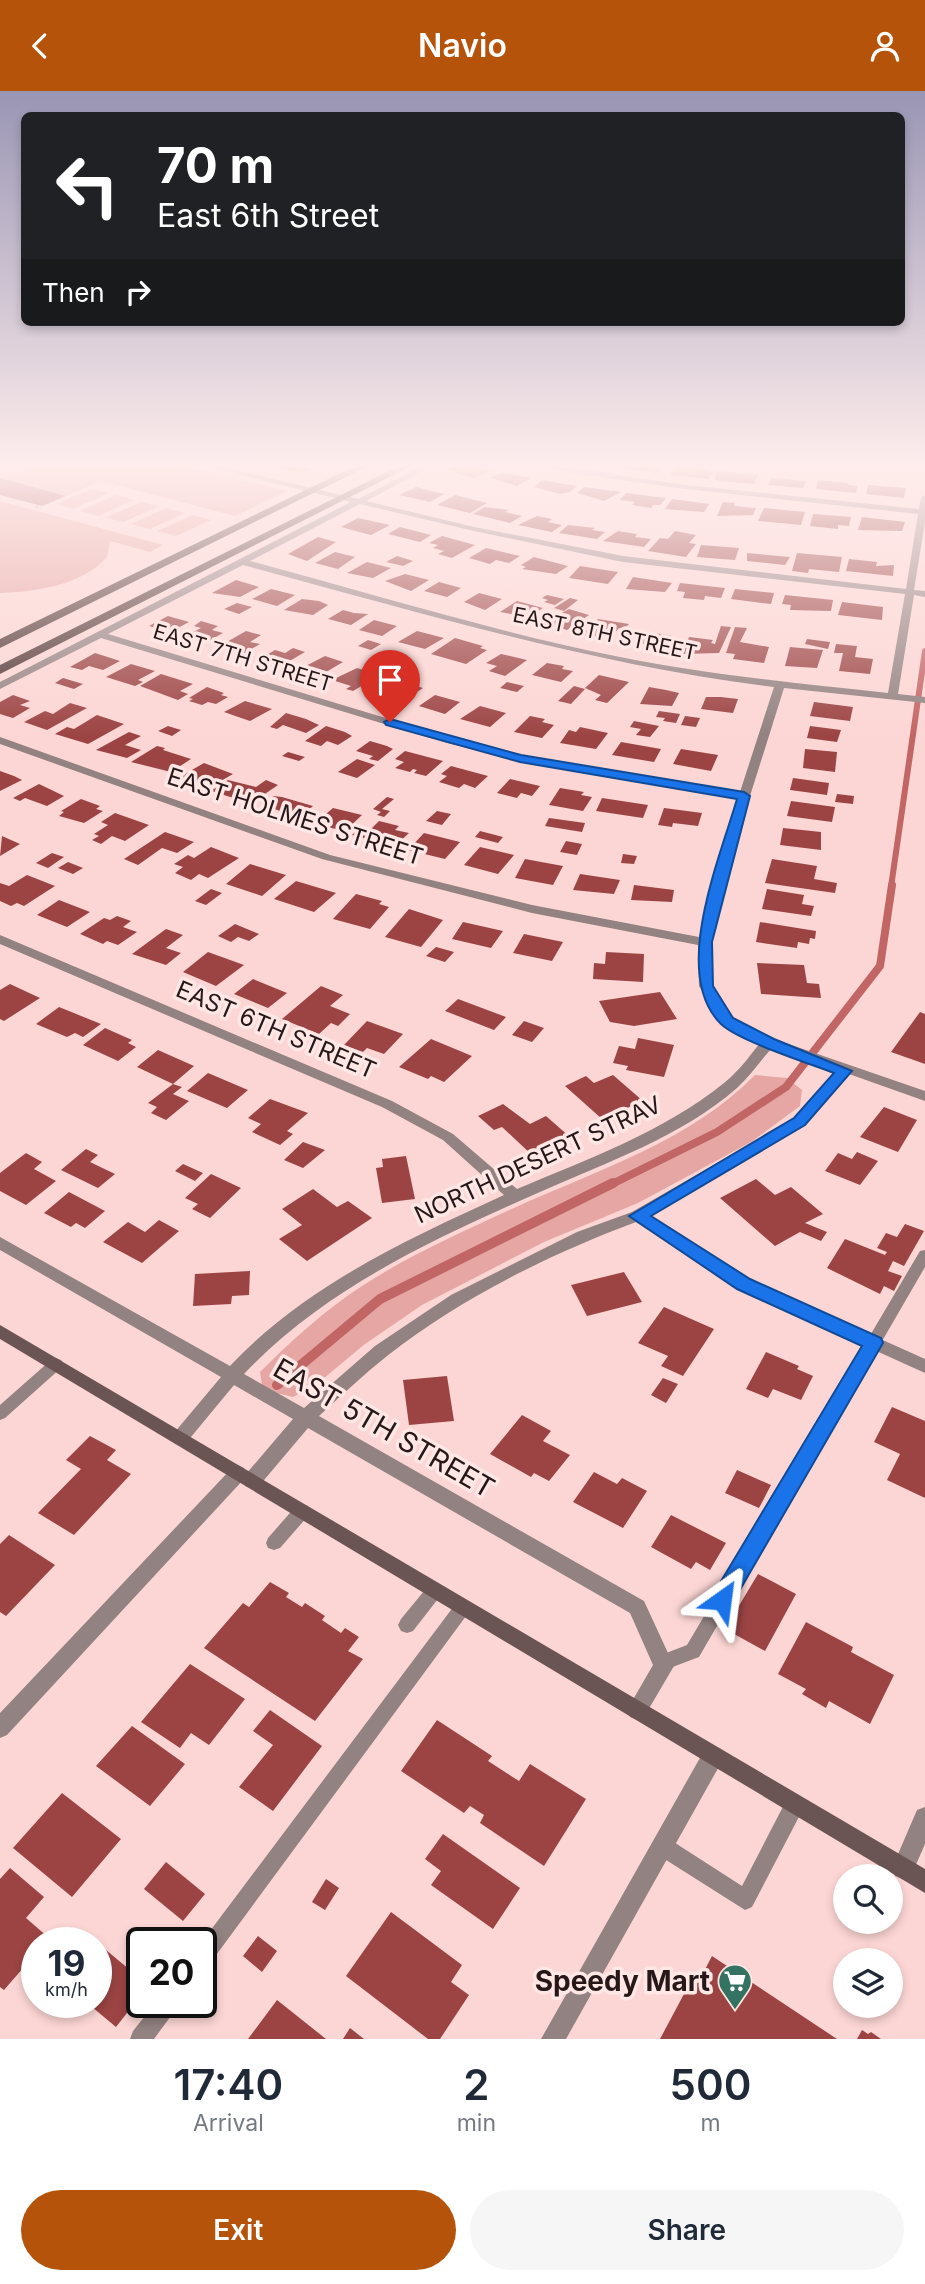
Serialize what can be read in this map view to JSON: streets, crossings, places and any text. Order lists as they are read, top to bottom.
{
  "streets": {
    "street": [
      "EAST 8TH STREET",
      "EAST 7TH STREET",
      "EAST HOLMES STREET",
      "EAST 6TH STREET",
      "NORTH DESERT STRAV",
      "EAST 5TH STREET"
    ]
  },
  "crossings": [
    ["EAST 6TH STREET", "NORTH DESERT STRAV"],
    ["NORTH DESERT STRAV", "EAST 5TH STREET"]
  ],
  "places": {
    "supermarket": ["Speedy Mart"]
  },
  "page": {
    "header": "Navio",
    "turn": ["70 m", "East 6th Street"],
    "then": "Then",
    "speed": "19 km/h",
    "limit": "20",
    "eta": [
      "17:40",
      "Arrival",
      "2",
      "min",
      "500",
      "m"
    ],
    "buttons": ["Exit", "Share"]
  }
}
